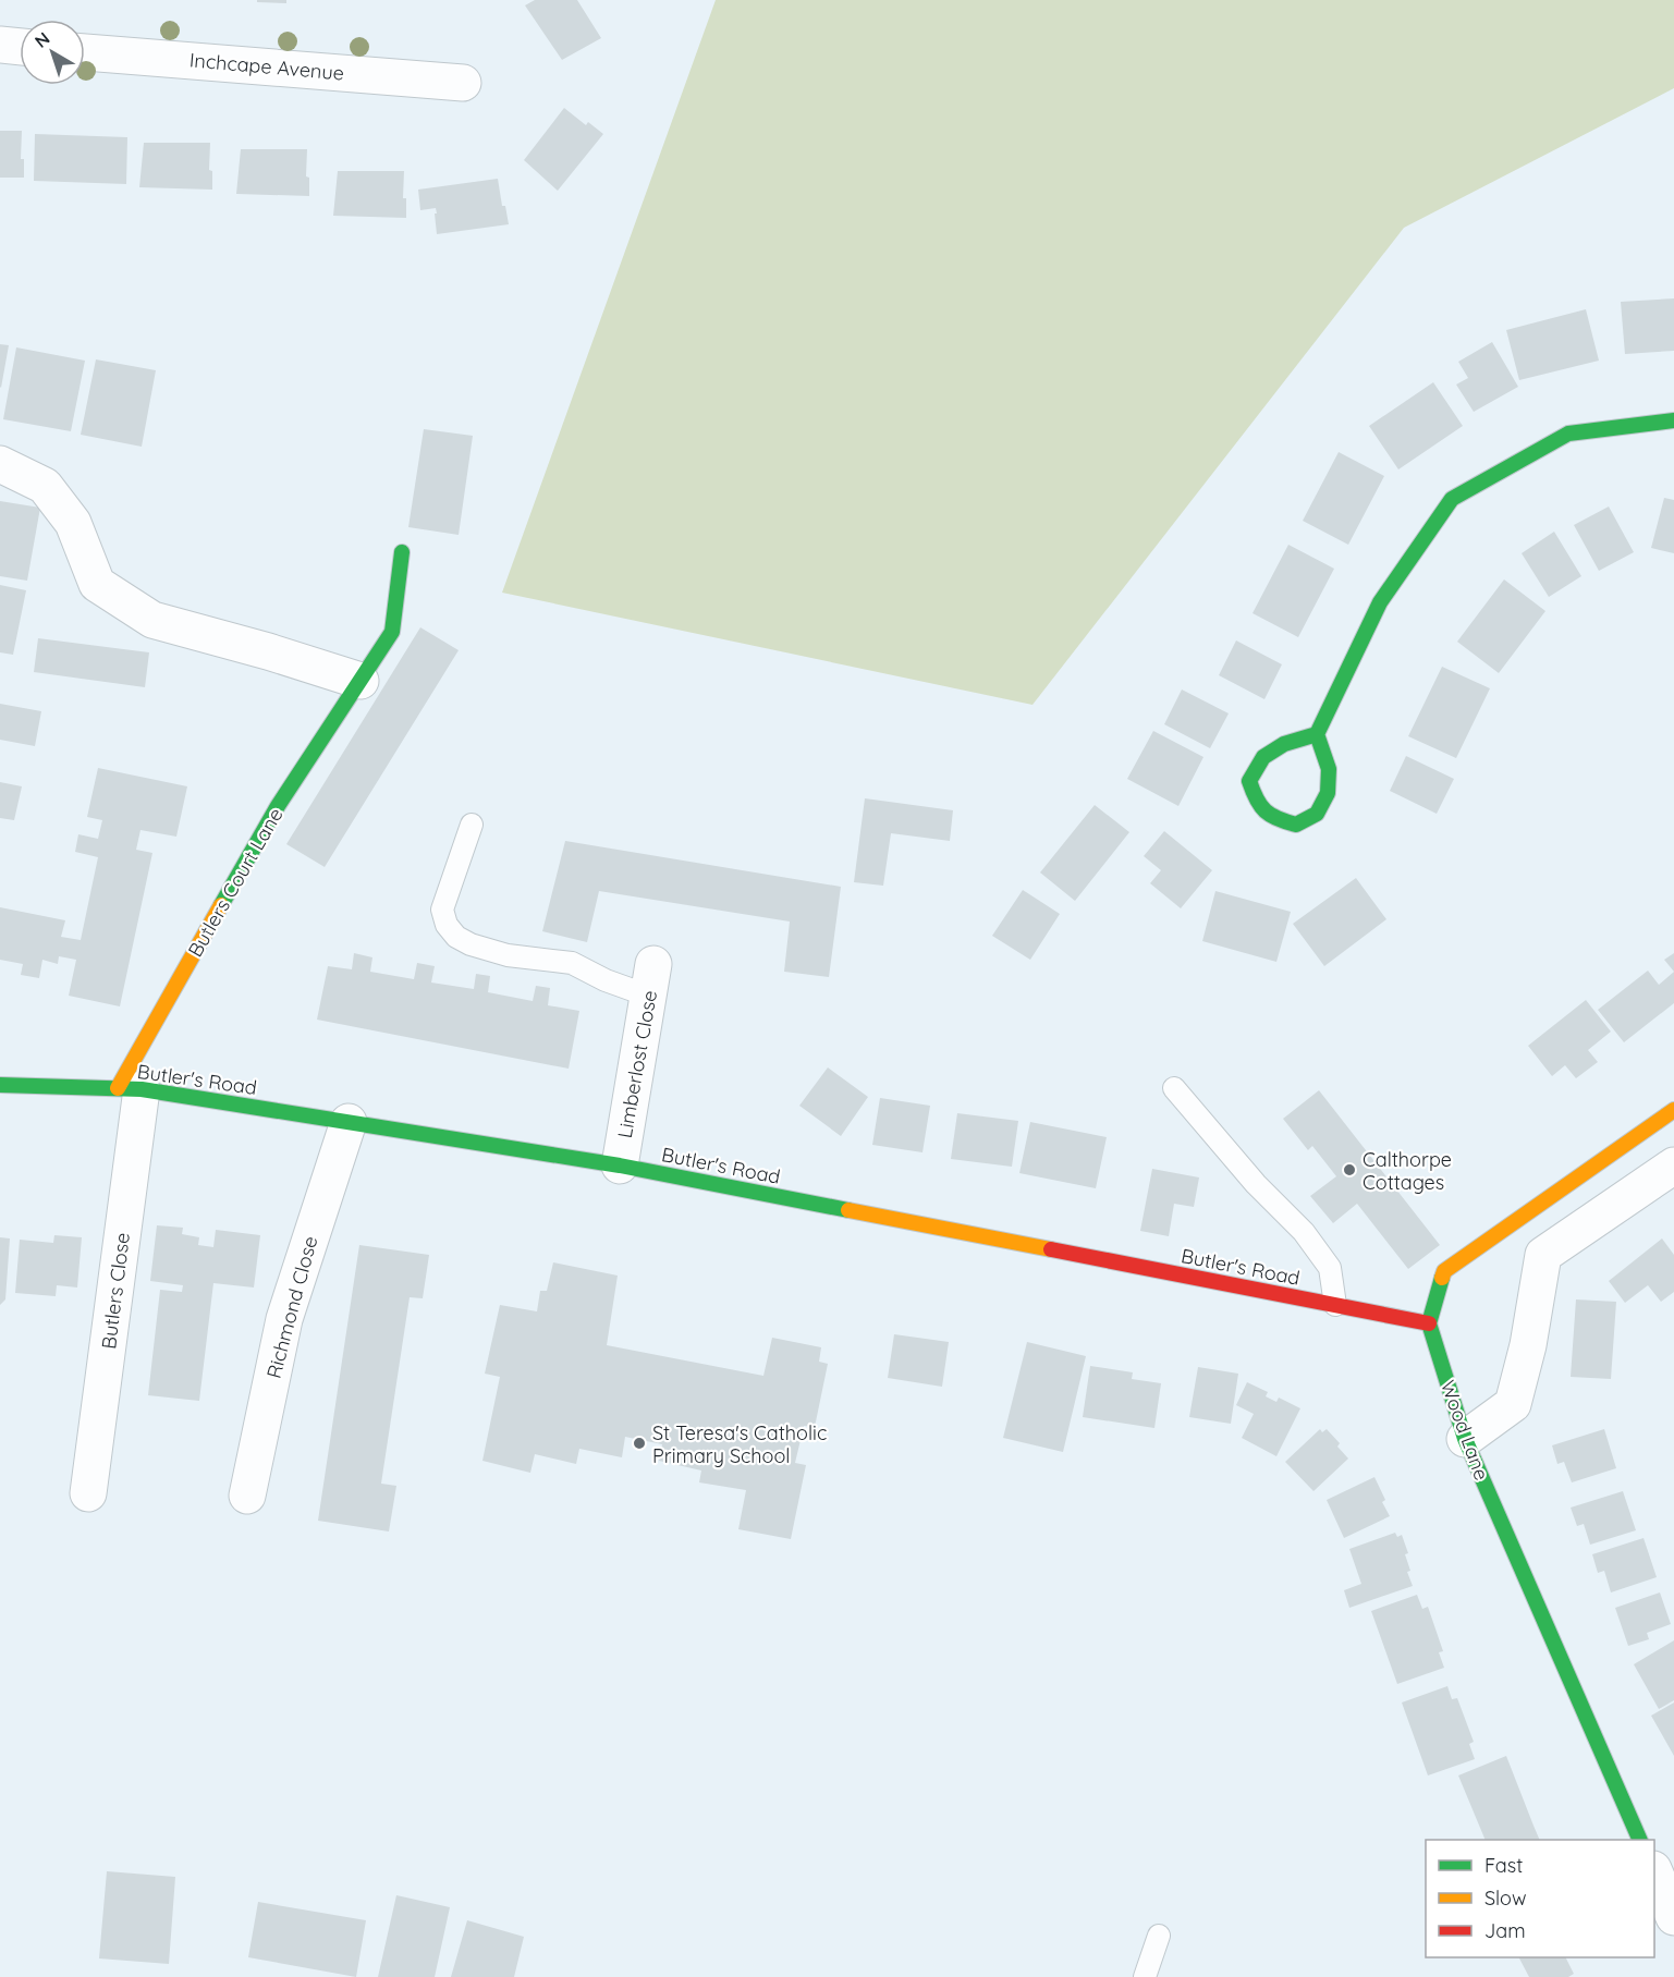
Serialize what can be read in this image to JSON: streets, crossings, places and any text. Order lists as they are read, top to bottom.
{
  "streets": {
    "street": [
      "Inchcape Avenue",
      "Butlers Court Lane",
      "Limberlost Close",
      "Butler's Road",
      "Butlers Close",
      "Richmond Close",
      "Wood Lane"
    ]
  },
  "crossings": [
    ["Butlers Court Lane", "Butler's Road"],
    ["Butlers Court Lane", "Butlers Close"],
    ["Limberlost Close", "Butler's Road"],
    ["Butler's Road", "Butlers Close"],
    ["Butler's Road", "Richmond Close"],
    ["Butler's Road", "Wood Lane"]
  ],
  "places": ["Calthorpe Cottages", "St Teresa's Catholic Primary School"],
  "legend": ["Fast", "Slow", "Jam"],
  "north": "top left"
}
